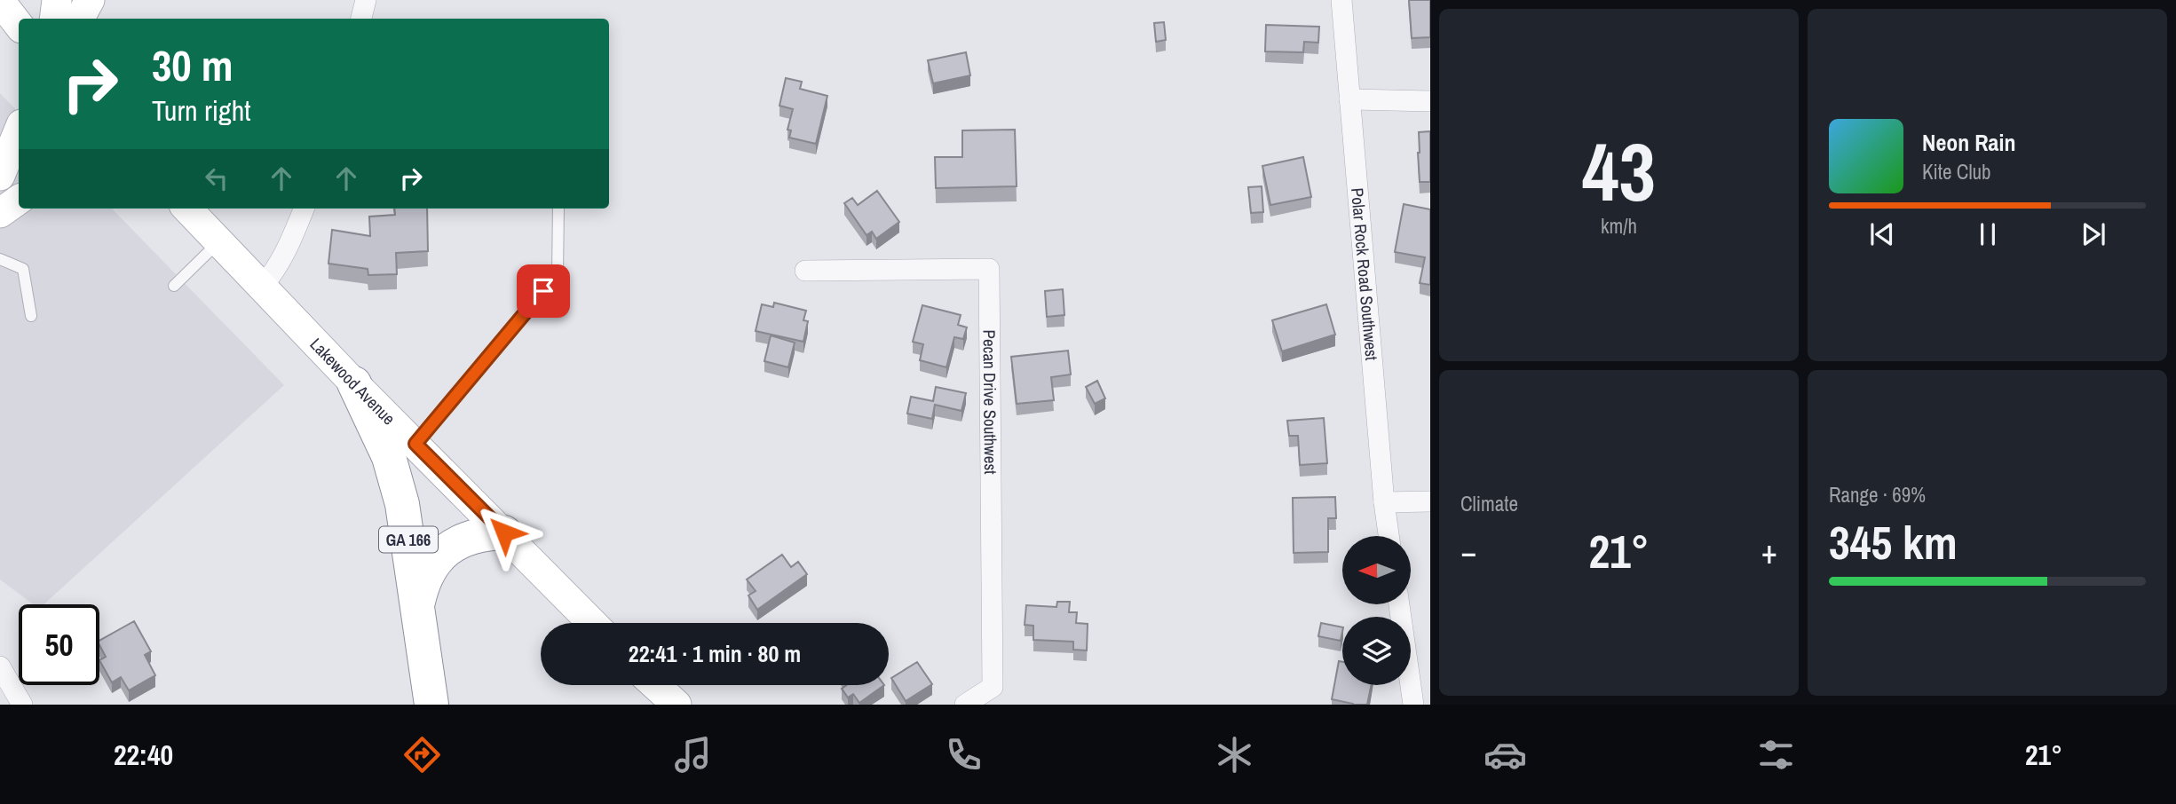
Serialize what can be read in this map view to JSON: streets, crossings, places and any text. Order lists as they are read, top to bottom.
{
  "streets": {
    "highway": ["GA 166"],
    "main road": ["Lakewood Avenue"],
    "street": ["Polar Rock Road Southwest", "Pecan Drive Southwest"]
  },
  "crossings": [
    ["Lakewood Avenue", "GA 166"]
  ],
  "north": "left",
  "page": {
    "tile": [
      ["43", "km/h"],
      "Climate",
      ["Range · 69%", "345 km"]
    ],
    "turn": ["30 m", "Turn right"],
    "song": ["Neon Rain", "Kite Club"],
    "heat": ["−", "21°", "+"],
    "limit": "50",
    "trip": "22:41 · 1 min · 80 m",
    "tabs": ["22:40", "21°"]
  }
}
